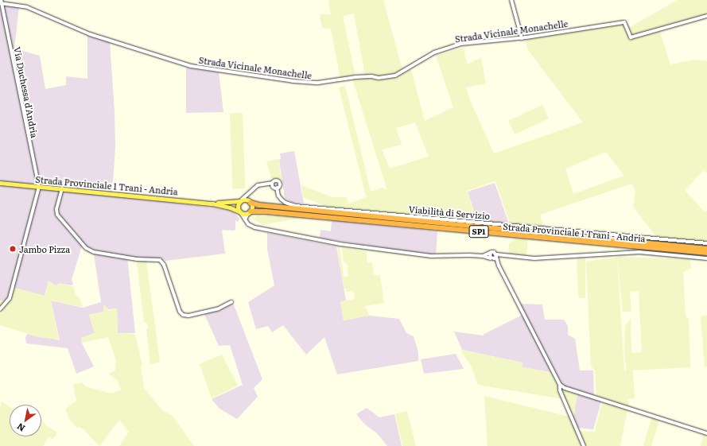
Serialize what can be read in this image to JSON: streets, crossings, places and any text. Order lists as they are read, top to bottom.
{
  "streets": {
    "highway": ["Strada Provinciale 1 Trani - Andria", "SP1"],
    "street": ["Strada Vicinale Monachelle", "Via Duchessa d'Andria", "Viabilità di Servizio"]
  },
  "crossings": [
    ["Strada Vicinale Monachelle", "Via Duchessa d'Andria"],
    ["Via Duchessa d'Andria", "Strada Provinciale 1 Trani - Andria"]
  ],
  "places": ["Jambo Pizza"],
  "north": "bottom left"
}
